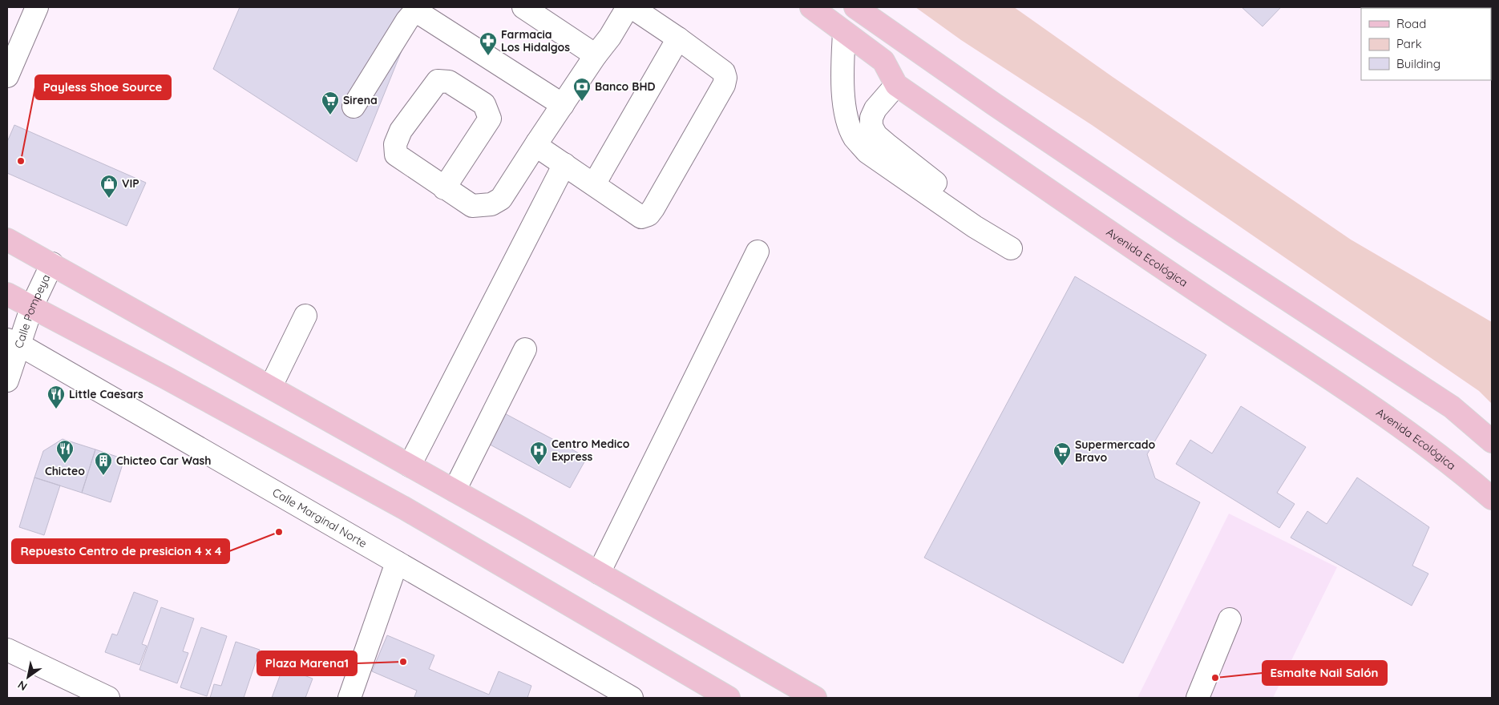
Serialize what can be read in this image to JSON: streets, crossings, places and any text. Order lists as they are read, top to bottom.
{
  "streets": {
    "main road": ["Avenida Ecológica"],
    "street": ["Calle Pompeya", "Calle Marginal Norte"]
  },
  "crossings": [
    ["Calle Pompeya", "Calle Marginal Norte"]
  ],
  "places": {
    "pharmacy": ["Farmacia Los Hidalgos"],
    "bank": ["Banco BHD"],
    "supermarket": ["Sirena", "Supermercado Bravo"],
    "other": [
      "Payless Shoe Source",
      "Repuesto Centro de presicion 4 x 4",
      "Plaza Marena1",
      "Esmalte Nail Salón"
    ],
    "shop": ["VIP"],
    "restaurant": ["Little Caesars", "Chicteo"],
    "hospital": ["Centro Medico Express"],
    "building": ["Chicteo Car Wash"]
  },
  "legend": ["Road", "Park", "Building"],
  "north": "bottom left"
}
